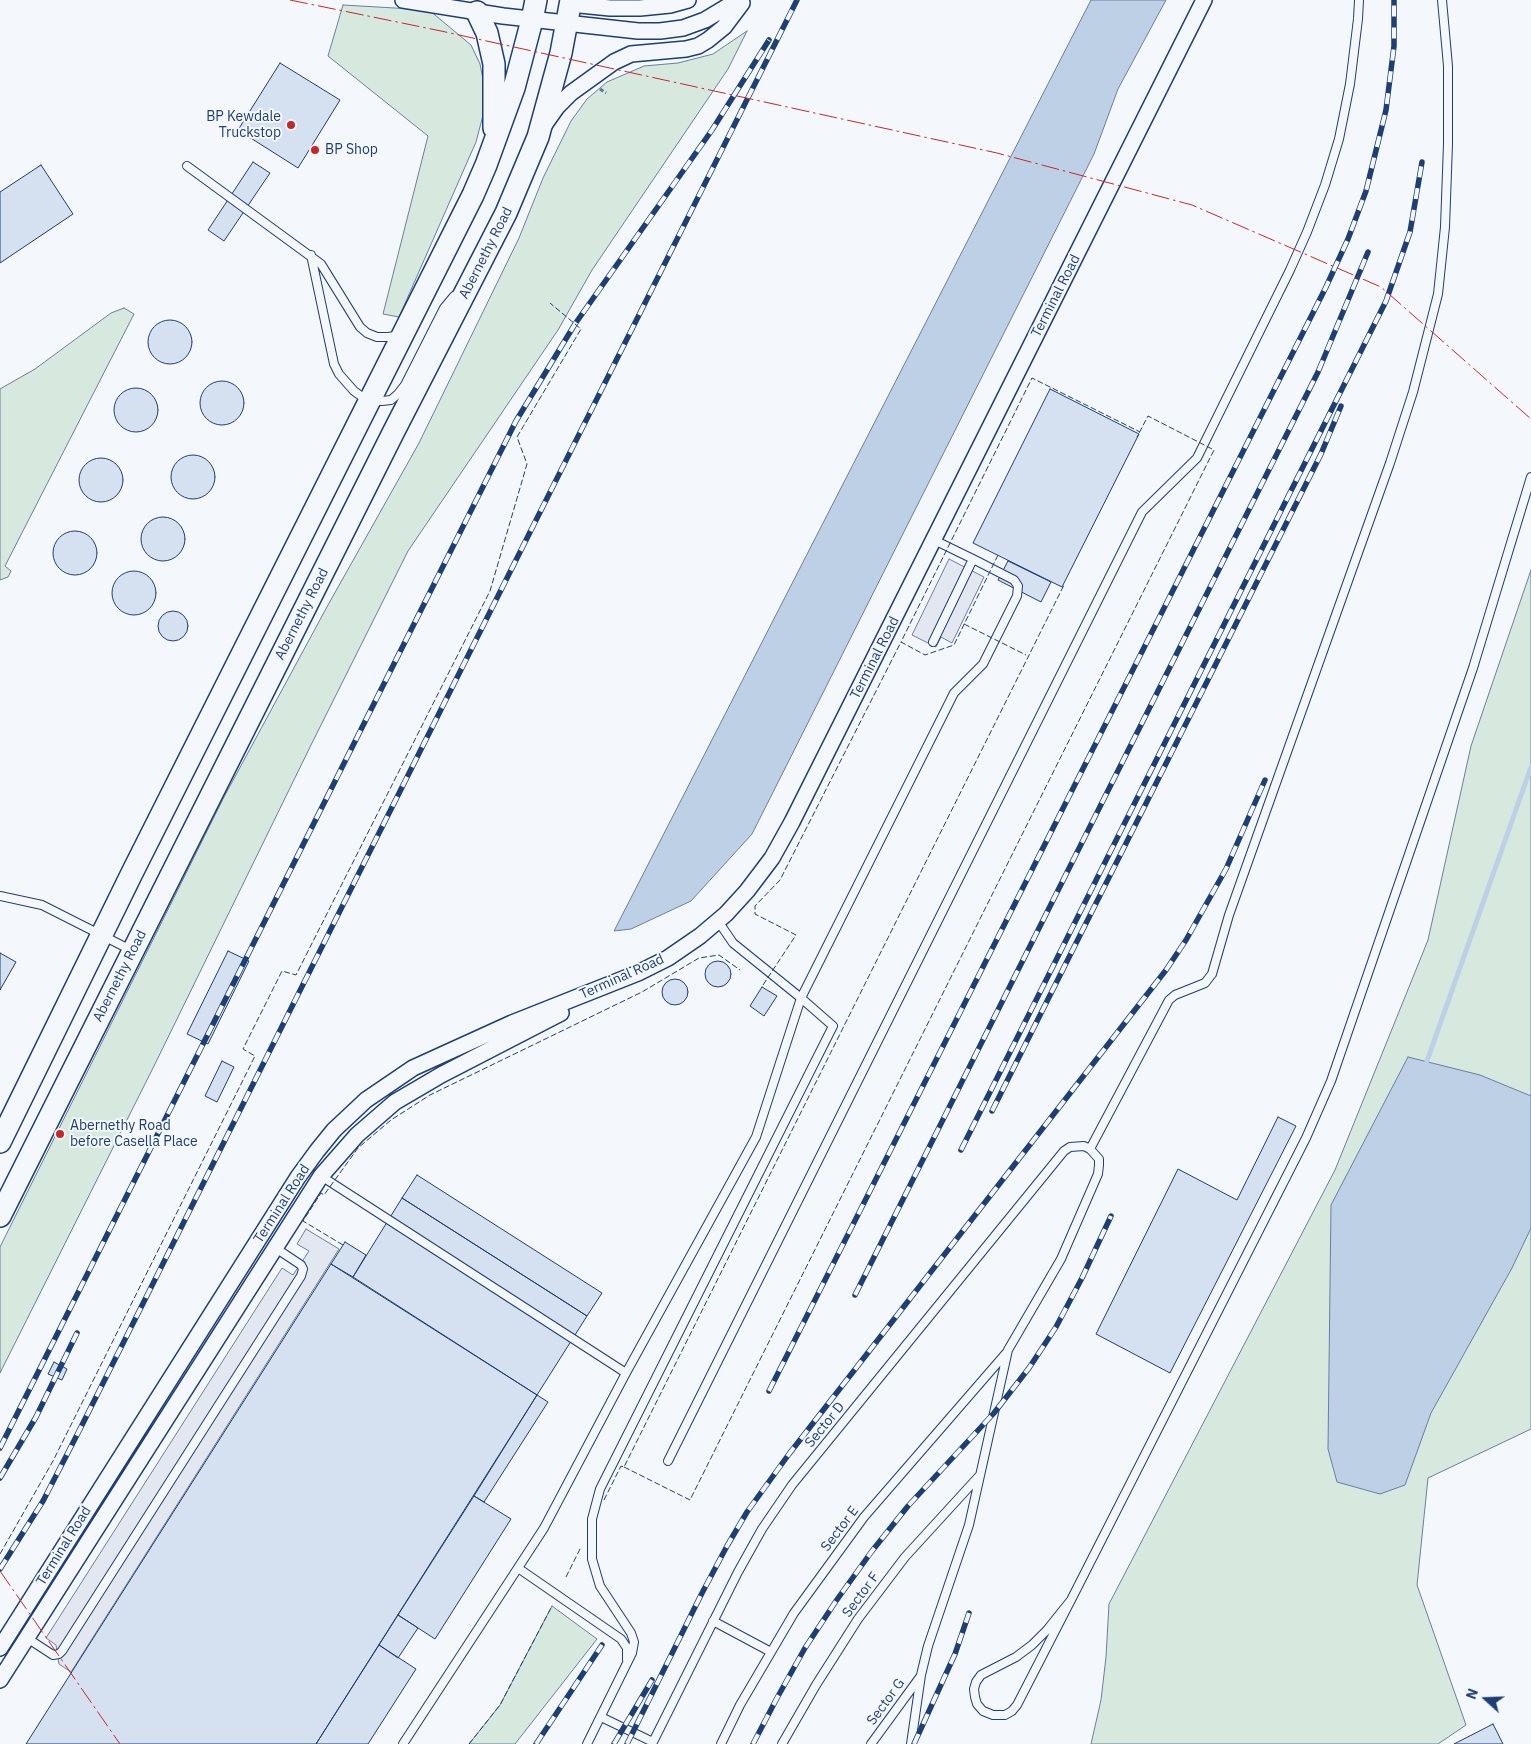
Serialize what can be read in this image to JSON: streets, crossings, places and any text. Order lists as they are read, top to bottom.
{
  "streets": {
    "main road": ["Abernethy Road"],
    "street": ["Terminal Road"],
    "lane": [
      "Sector D",
      "Sector E",
      "Sector F",
      "Sector G"
    ]
  },
  "places": ["BP Kewdale Truckstop", "BP Shop", "Abernethy Road before Casella Place"],
  "north": "left"
}
